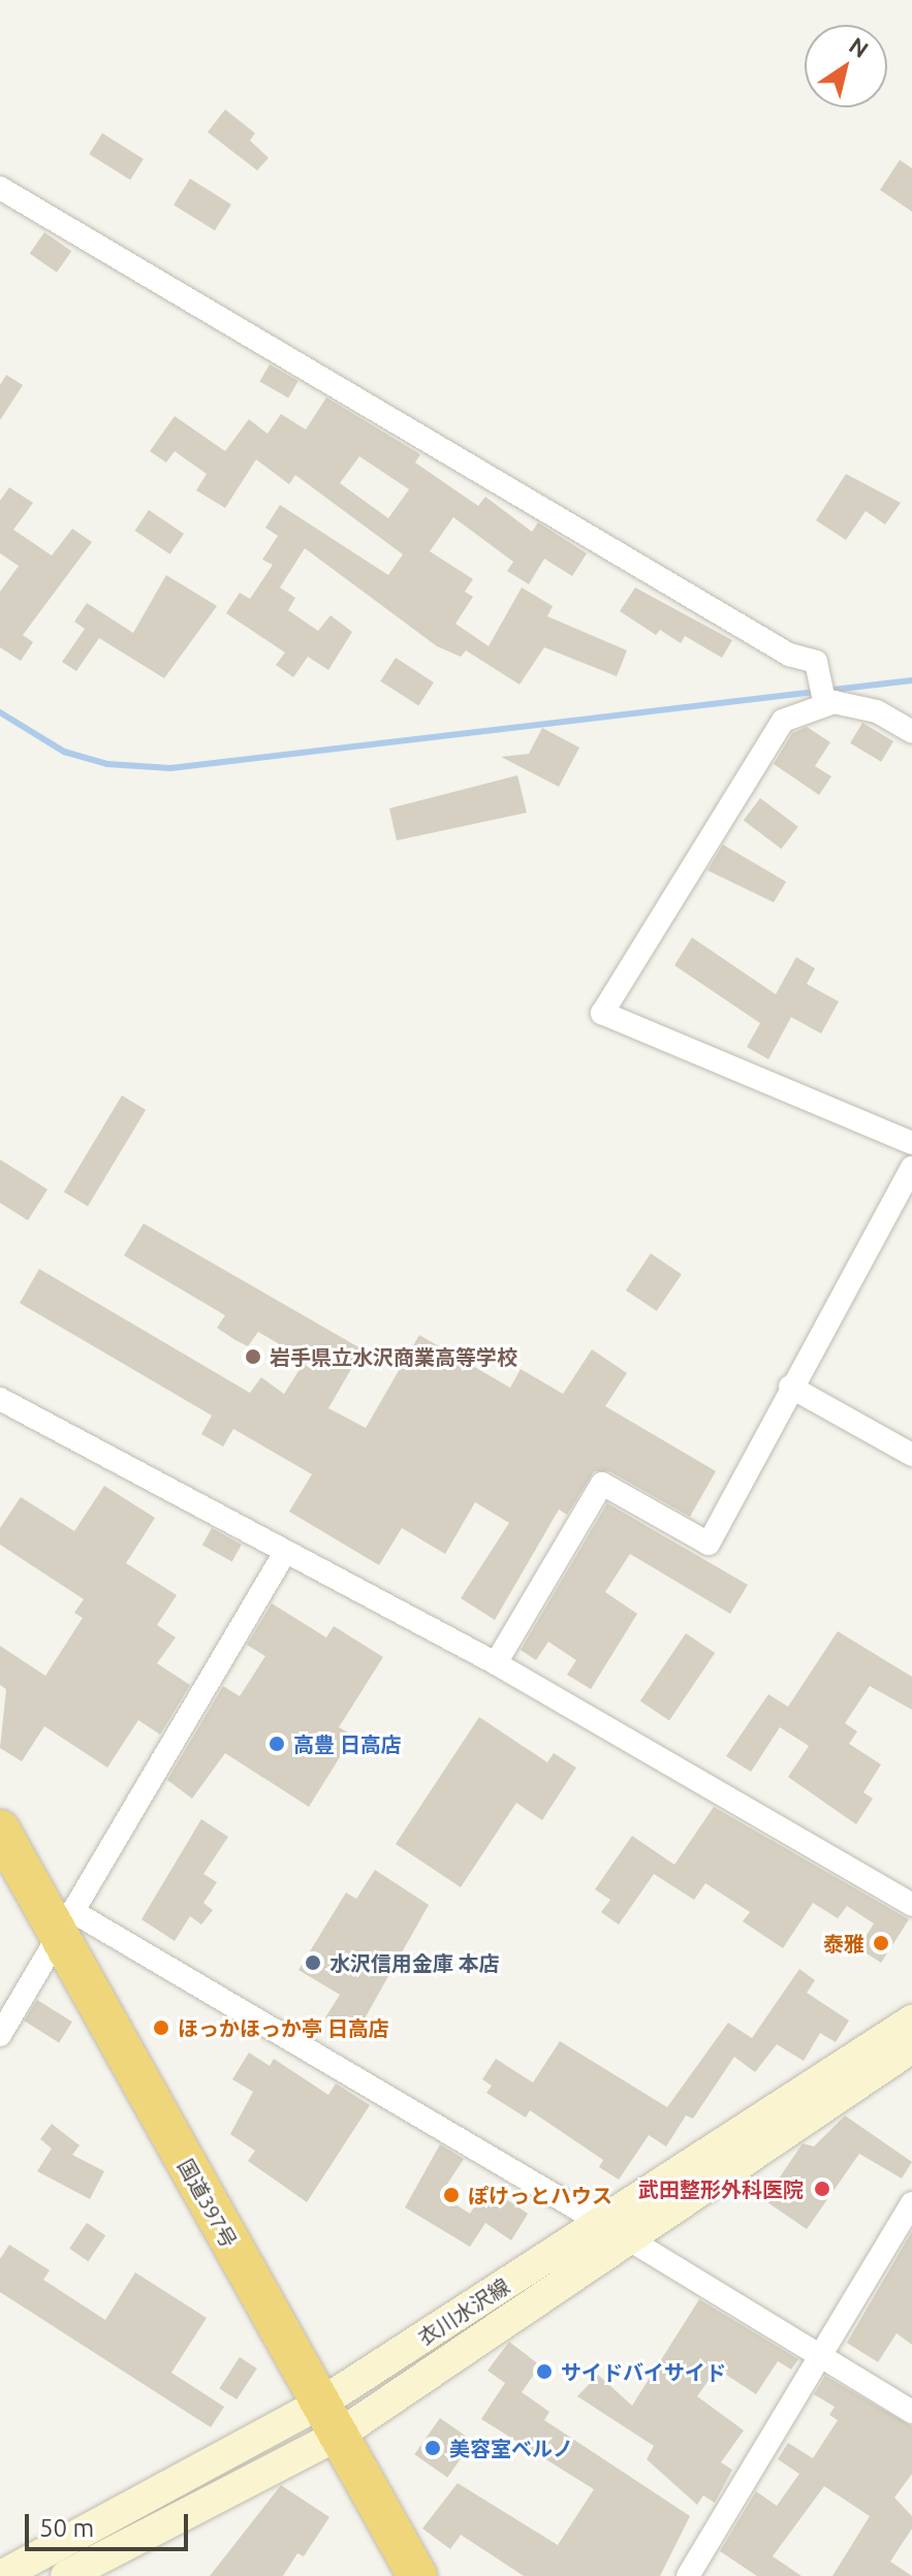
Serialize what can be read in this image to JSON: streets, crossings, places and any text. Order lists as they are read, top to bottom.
{
  "streets": {
    "highway": ["国道397号"],
    "main road": ["衣川水沢線"]
  },
  "crossings": [
    ["国道397号", "衣川水沢線"]
  ],
  "places": [
    "岩手県立水沢商業高等学校",
    "高豊 日高店",
    "泰雅",
    "水沢信用金庫 本店",
    "ほっかほっか亭 日高店",
    "武田整形外科医院",
    "ぽけっとハウス",
    "サイドバイサイド",
    "美容室ベルノ"
  ],
  "scale_bar": "50 m",
  "north": "top right"
}
